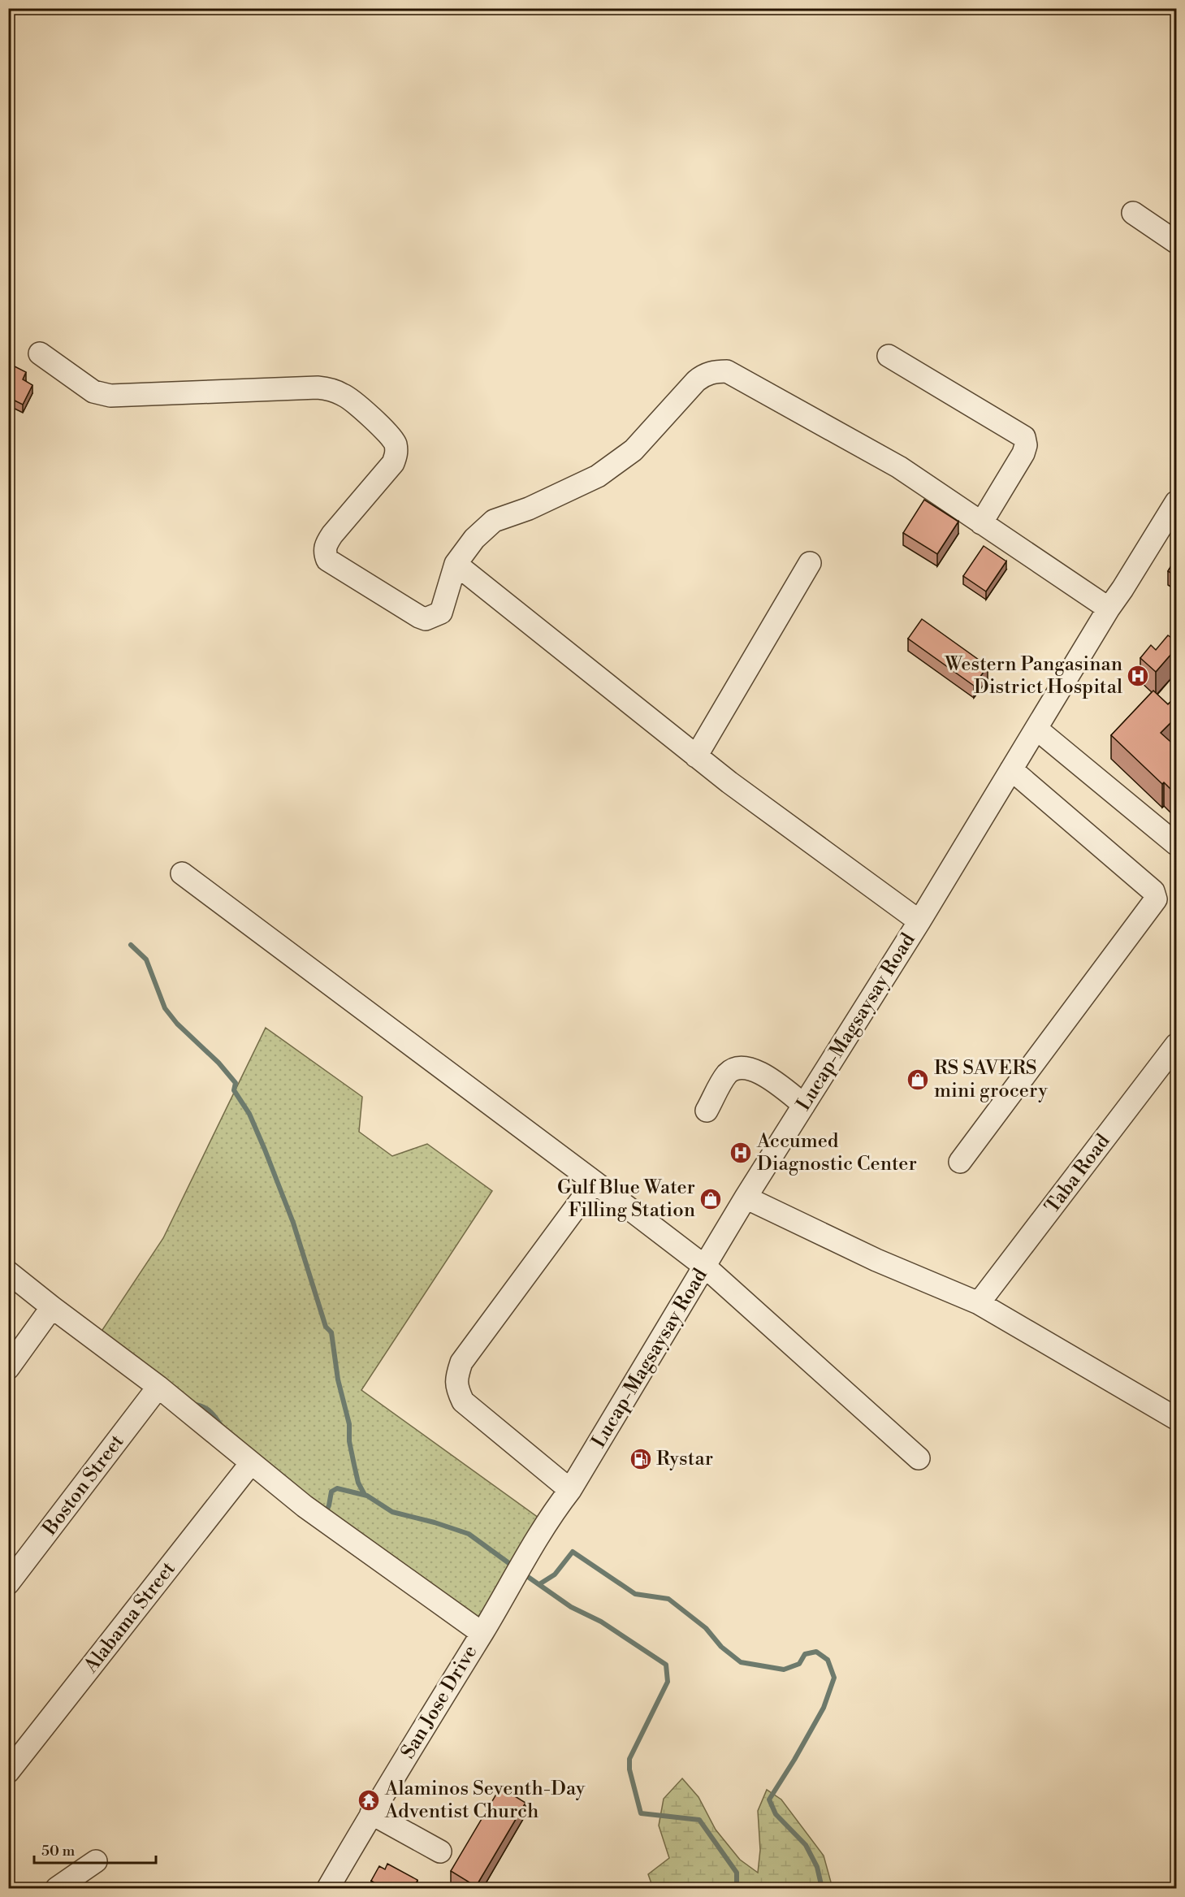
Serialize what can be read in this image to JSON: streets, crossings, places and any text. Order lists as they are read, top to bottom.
{
  "streets": {
    "street": [
      "Lucap-Magsaysay Road",
      "Taba Road",
      "Boston Street",
      "Alabama Street",
      "San Jose Drive"
    ]
  },
  "crossings": [
    ["Lucap-Magsaysay Road", "San Jose Drive"]
  ],
  "places": {
    "hospital": ["Western Pangasinan District Hospital", "Accumed Diagnostic Center"],
    "shop": ["RS SAVERS mini grocery", "Gulf Blue Water Filling Station"],
    "fuel station": ["Rystar"],
    "temple": ["Alaminos Seventh-Day Adventist Church"]
  },
  "scale_bar": "50 m"
}
